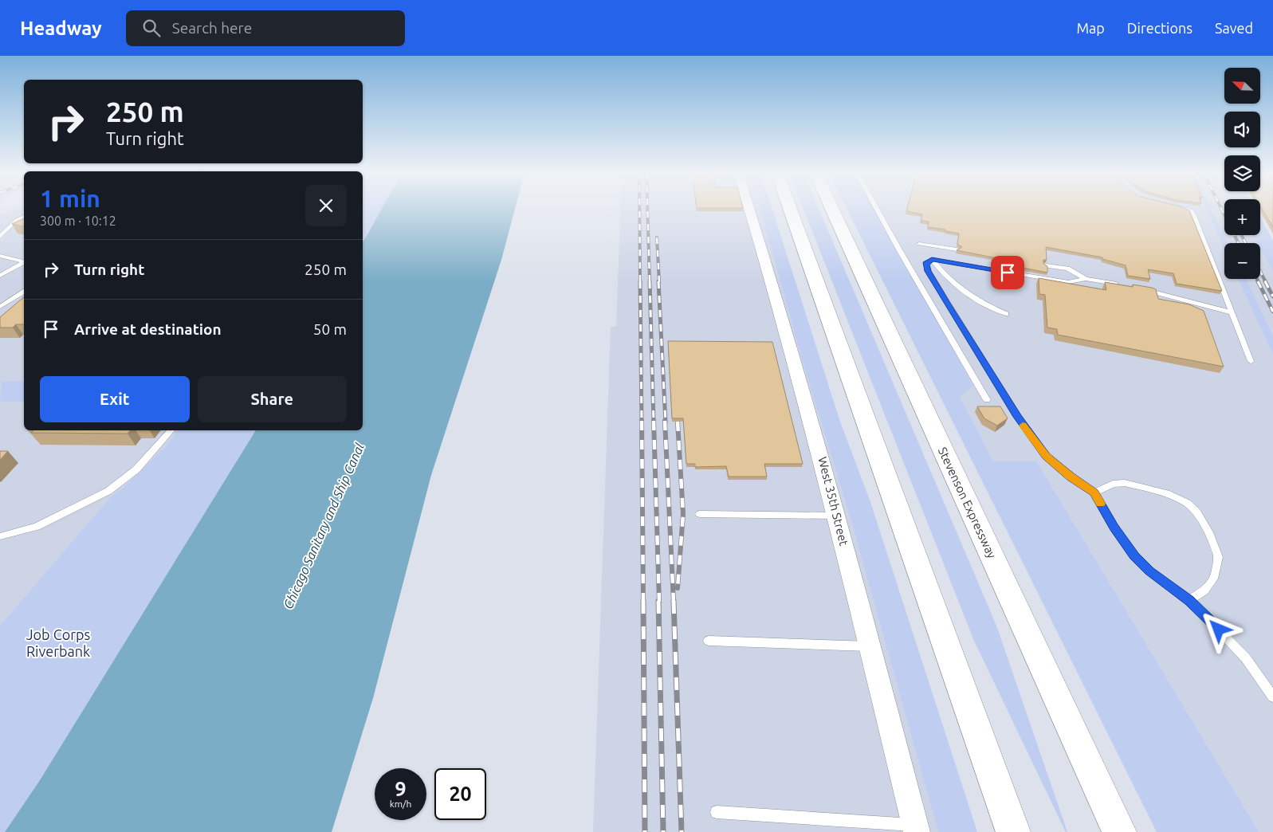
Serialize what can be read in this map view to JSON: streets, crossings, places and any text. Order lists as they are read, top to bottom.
{
  "streets": {
    "main road": ["Stevenson Expressway"],
    "street": ["West 35th Street"]
  },
  "water": ["Chicago Sanitary and Ship Canal"],
  "parks": ["Job Corps Riverbank"],
  "north": "top left",
  "page": {
    "header": "Headway",
    "search": "Search here",
    "nav": ["Map", "Directions", "Saved"],
    "map_buttons": ["+", "−"],
    "turn": ["250 m", "Turn right"],
    "heading": ["1 min", "300 m · 10:12"],
    "list": [
      {
        "name": "Turn right",
        "value": "250 m"
      },
      {
        "name": "Arrive at destination",
        "value": "50 m"
      }
    ],
    "buttons": ["Exit", "Share"],
    "speed": "9 km/h",
    "limit": "20"
  }
}
